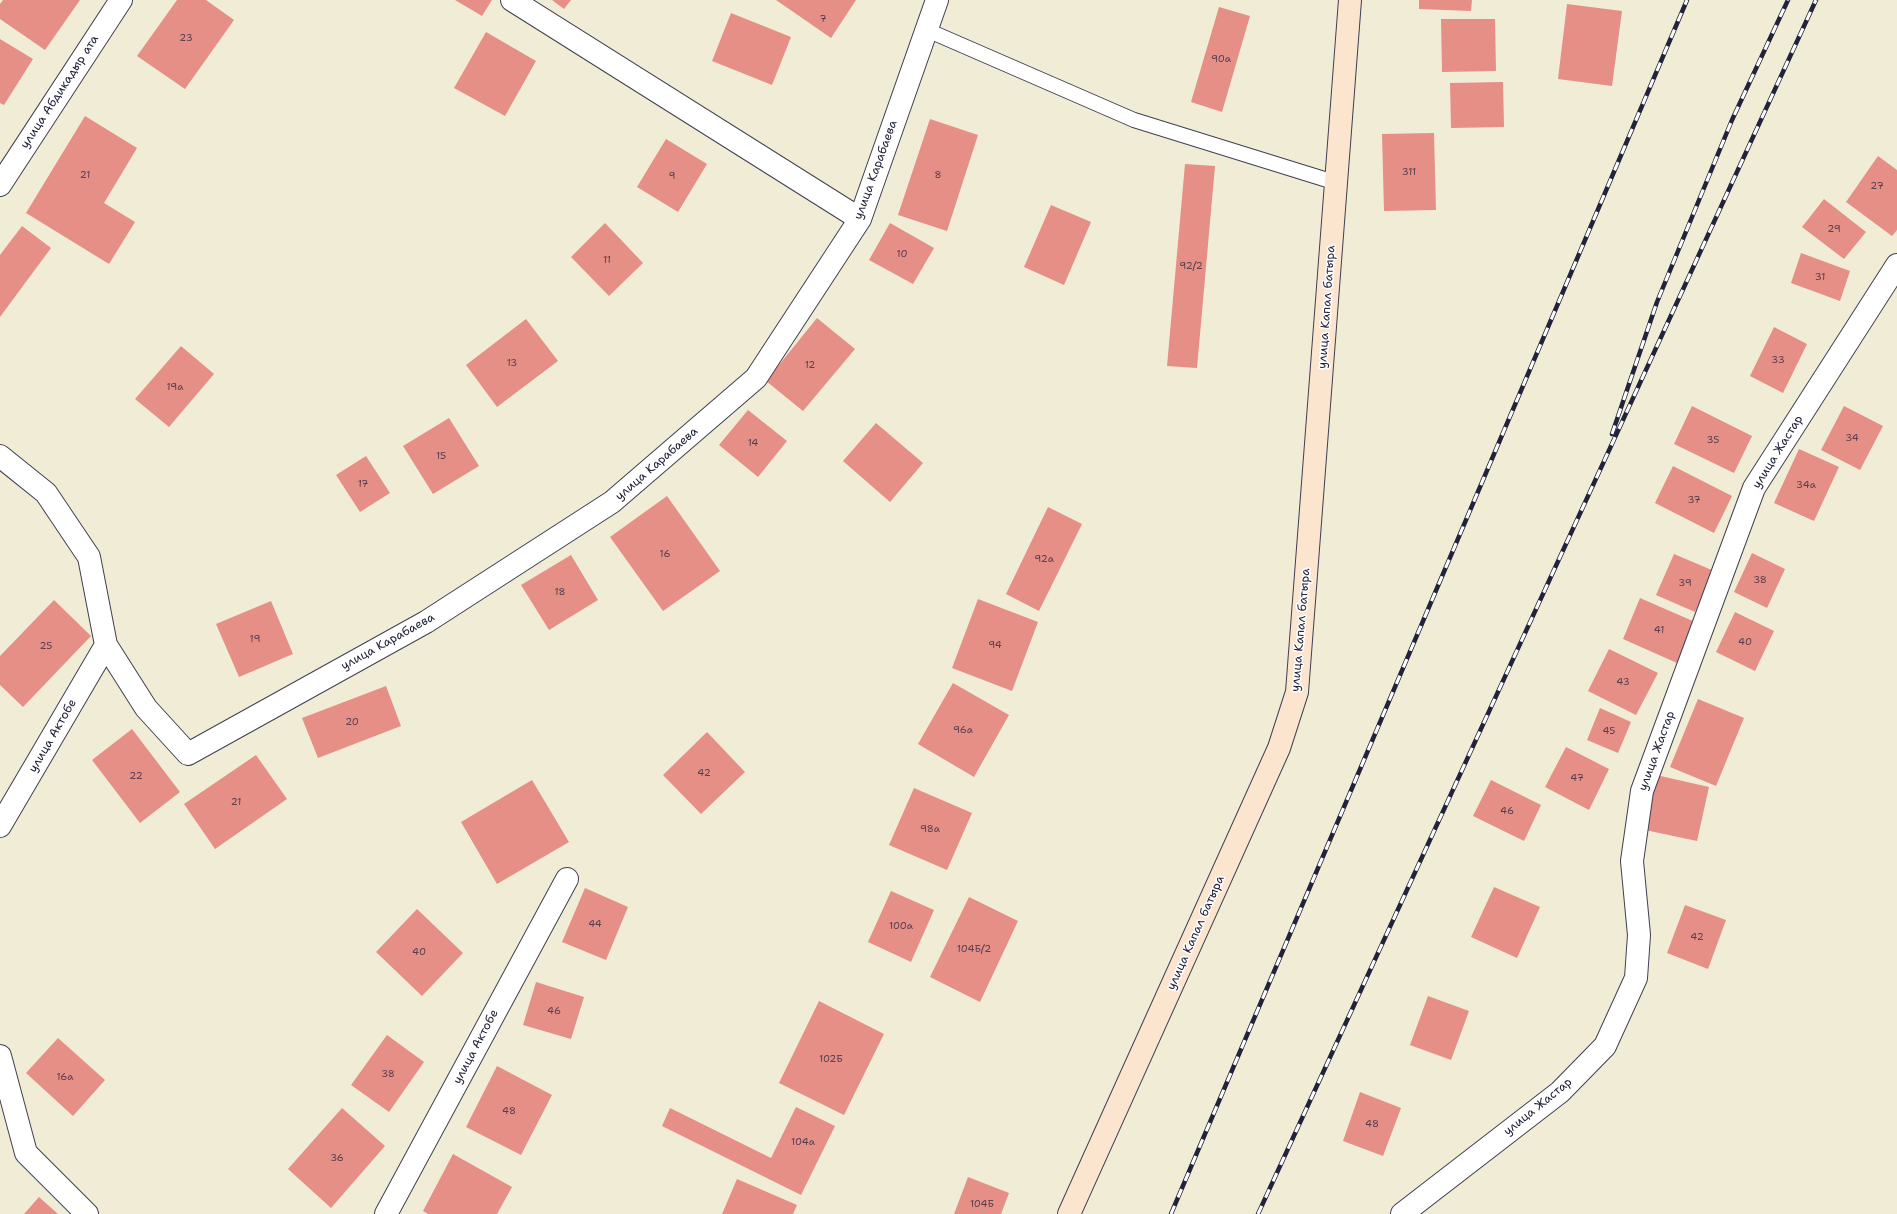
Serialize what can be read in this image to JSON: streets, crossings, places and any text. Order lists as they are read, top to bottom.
{
  "streets": {
    "main road": ["улица Капал батыра"],
    "street": [
      "улица Абдикадыр ата",
      "улица Карабаева",
      "улица Жастар",
      "улица Актобе"
    ]
  },
  "crossings": [
    ["улица Карабаева", "улица Актобе"]
  ],
  "house_numbers": [
    "7",
    "23",
    "90а",
    "311",
    "21",
    "8",
    "9",
    "27",
    "29",
    "10",
    "11",
    "92/2",
    "31",
    "33",
    "13",
    "12",
    "19а",
    "34",
    "35",
    "14",
    "15",
    "17",
    "34а",
    "37",
    "16",
    "92а",
    "38",
    "39",
    "18",
    "41",
    "19",
    "40",
    "94",
    "25",
    "43",
    "20",
    "96а",
    "45",
    "42",
    "22",
    "47",
    "21",
    "46",
    "98а",
    "44",
    "100а",
    "42",
    "104Б/2",
    "40",
    "46",
    "102Б",
    "38",
    "16а",
    "48",
    "48",
    "104а",
    "36",
    "104Б"
  ]
}
